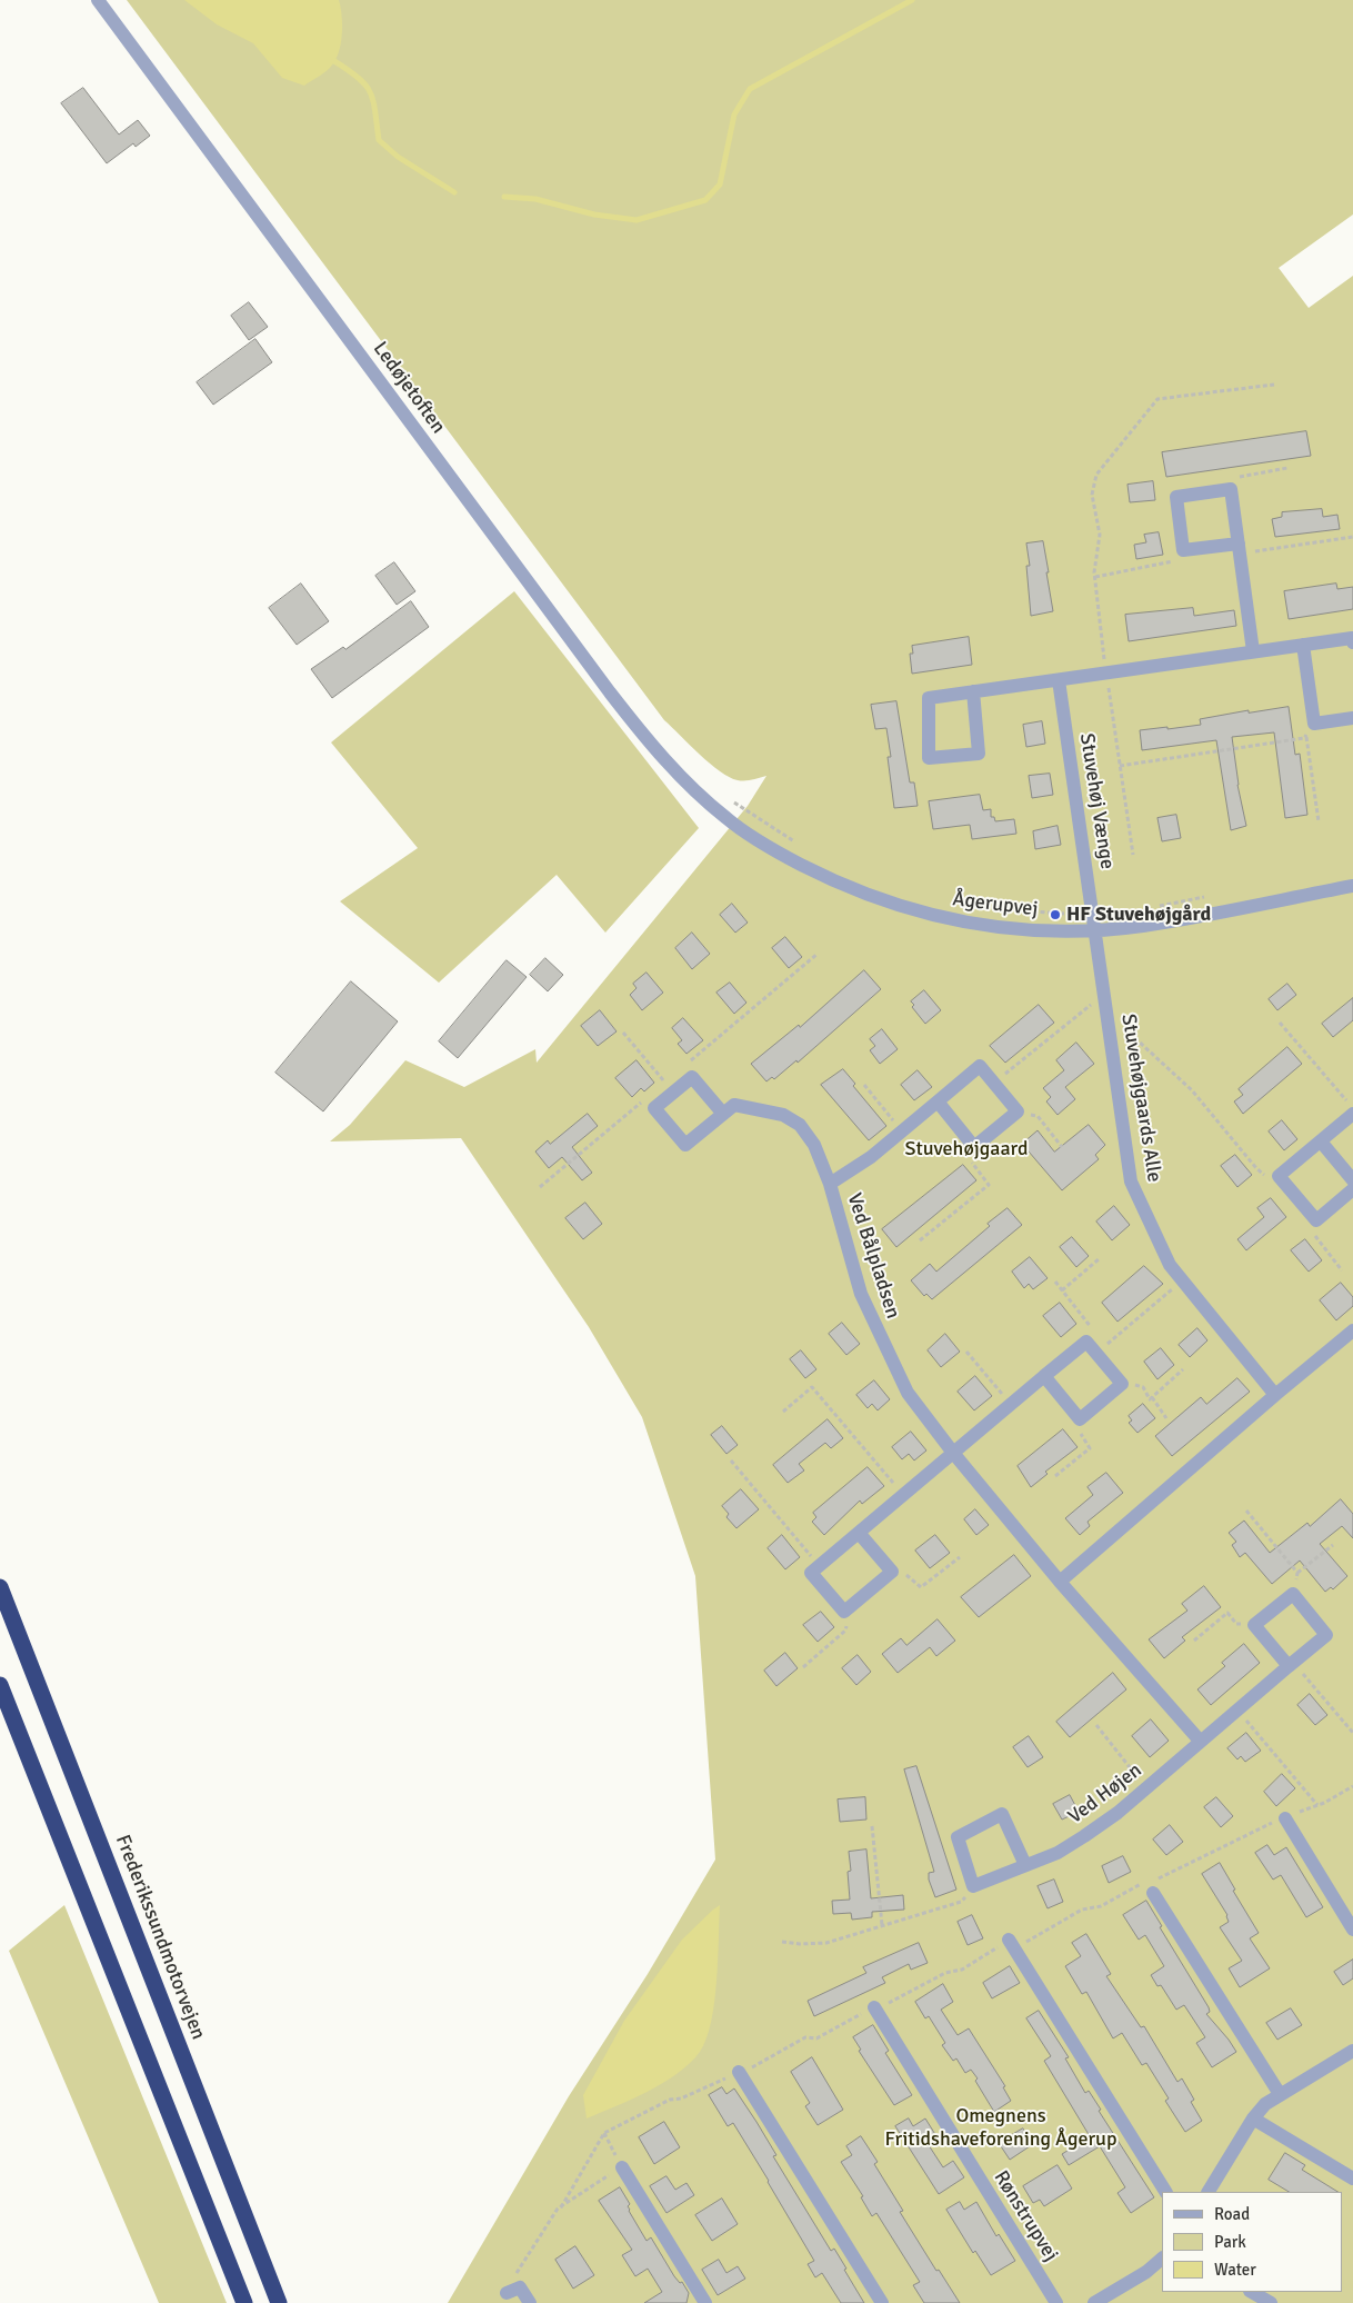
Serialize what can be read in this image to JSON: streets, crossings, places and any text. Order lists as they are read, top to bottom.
{
  "streets": {
    "highway": ["Frederikssundmotorvejen"],
    "street": [
      "Ledøjetoften",
      "Stuvehøj Vænge",
      "Ågerupvej",
      "Stuvehøjgaards Alle",
      "Ved Bålpladsen",
      "Ved Højen",
      "Rønstrupvej"
    ]
  },
  "crossings": [
    ["Ledøjetoften", "Ågerupvej"],
    ["Stuvehøj Vænge", "Ågerupvej"],
    ["Stuvehøj Vænge", "Stuvehøjgaards Alle"],
    ["Ågerupvej", "Stuvehøjgaards Alle"]
  ],
  "parks": ["Stuvehøjgaard", "Omegnens Fritidshaveforening Ågerup"],
  "places": ["HF Stuvehøjgård"],
  "legend": ["Road", "Park", "Water"]
}
